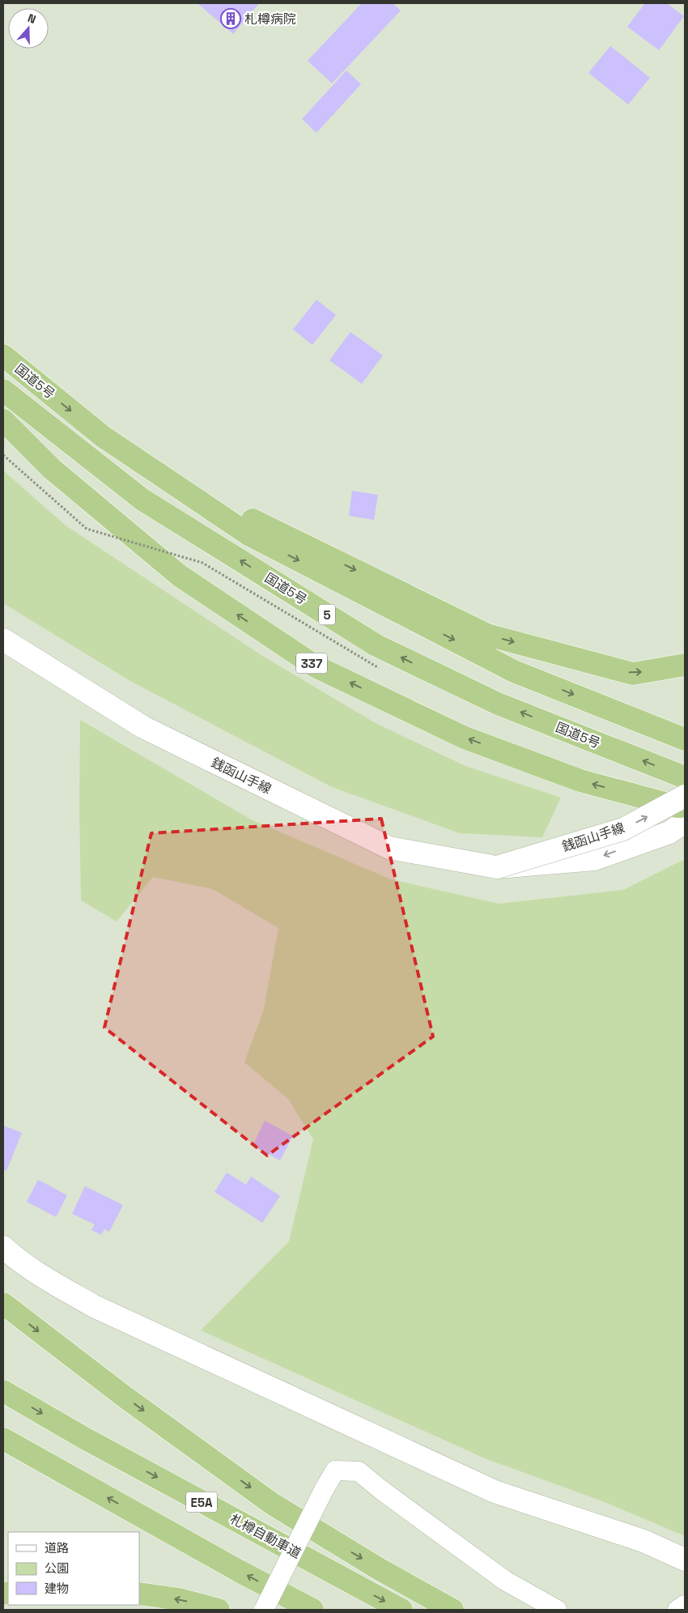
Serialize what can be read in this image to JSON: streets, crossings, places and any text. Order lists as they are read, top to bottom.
{
  "streets": {
    "highway": [
      "国道5号",
      "5",
      "337",
      "E5A",
      "札樽自動車道"
    ],
    "street": ["銭函山手線"]
  },
  "crossings": [
    ["337", "銭函山手線"]
  ],
  "places": {
    "building": ["札樽病院"]
  },
  "legend": ["道路", "公園", "建物"],
  "north": "top"
}
